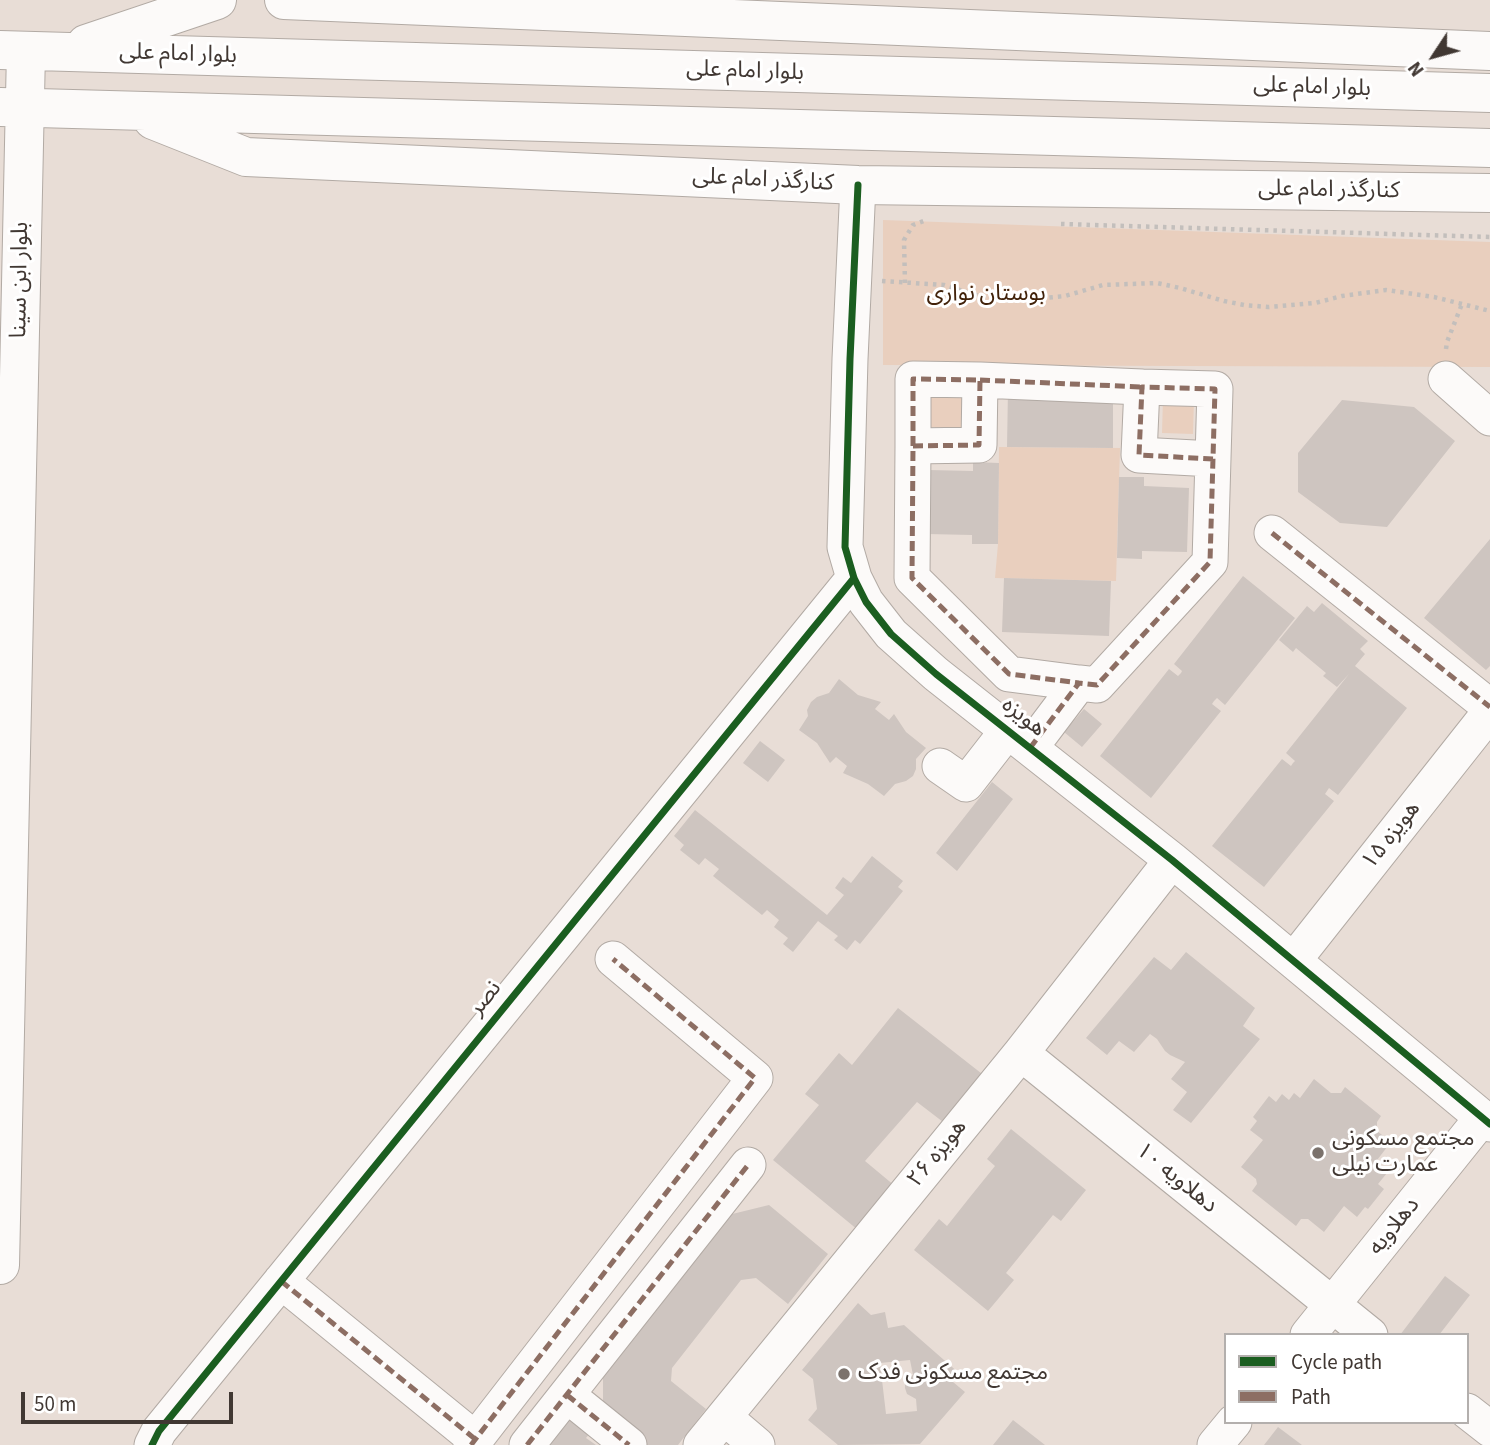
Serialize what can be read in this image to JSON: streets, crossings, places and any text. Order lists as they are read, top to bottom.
{
  "streets": {
    "main road": ["بلوار امام علی", "کنارگذر امام علی", "بلوار ابن سینا"],
    "street": [
      "هویزه",
      "هویزه ۱۵",
      "نصر",
      "هویزه ۲۶",
      "دهلاویه ۱۰",
      "دهلاویه"
    ]
  },
  "crossings": [
    ["بلوار امام علی", "بلوار ابن سینا"],
    ["کنارگذر امام علی", "هویزه"],
    ["هویزه", "هویزه ۱۵"],
    ["هویزه", "نصر"],
    ["هویزه", "هویزه ۲۶"],
    ["هویزه", "دهلاویه"],
    ["هویزه ۲۶", "دهلاویه ۱۰"],
    ["دهلاویه ۱۰", "دهلاویه"]
  ],
  "parks": ["بوستان نواری"],
  "places": ["مجتمع مسکونی عمارت نیلی", "مجتمع مسکونی فدک"],
  "legend": ["Cycle path", "Path"],
  "scale_bar": "50 m",
  "north": "bottom left"
}
